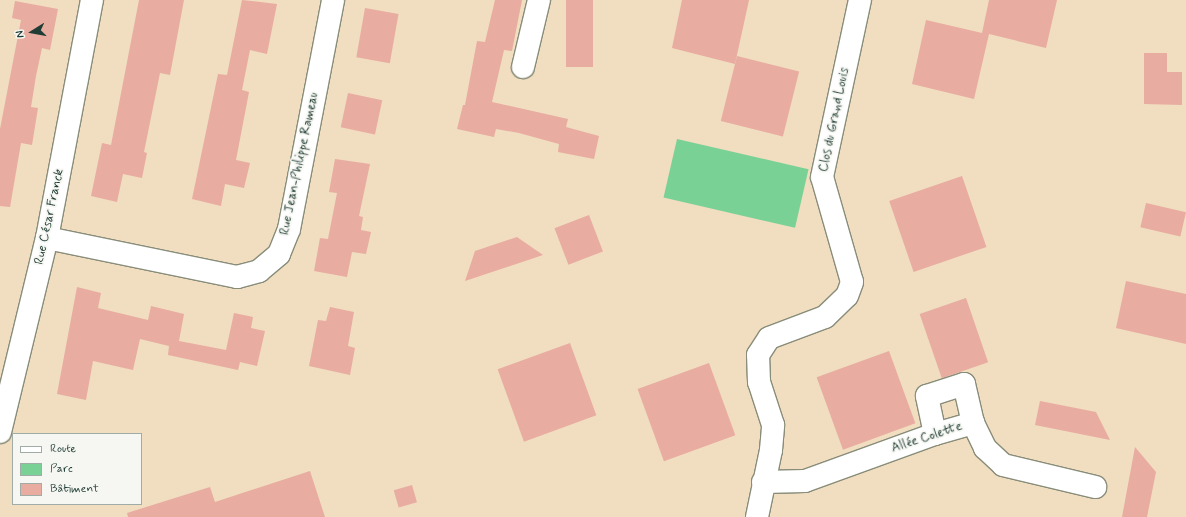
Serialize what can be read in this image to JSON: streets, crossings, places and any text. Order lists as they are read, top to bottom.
{
  "streets": {
    "street": [
      "Clos du Grand Louis",
      "Rue Jean-Philippe Rameau",
      "Rue César Franck",
      "Allée Colette"
    ]
  },
  "crossings": [
    ["Clos du Grand Louis", "Allée Colette"],
    ["Rue Jean-Philippe Rameau", "Rue César Franck"]
  ],
  "legend": ["Route", "Parc", "Bâtiment"],
  "north": "left"
}
